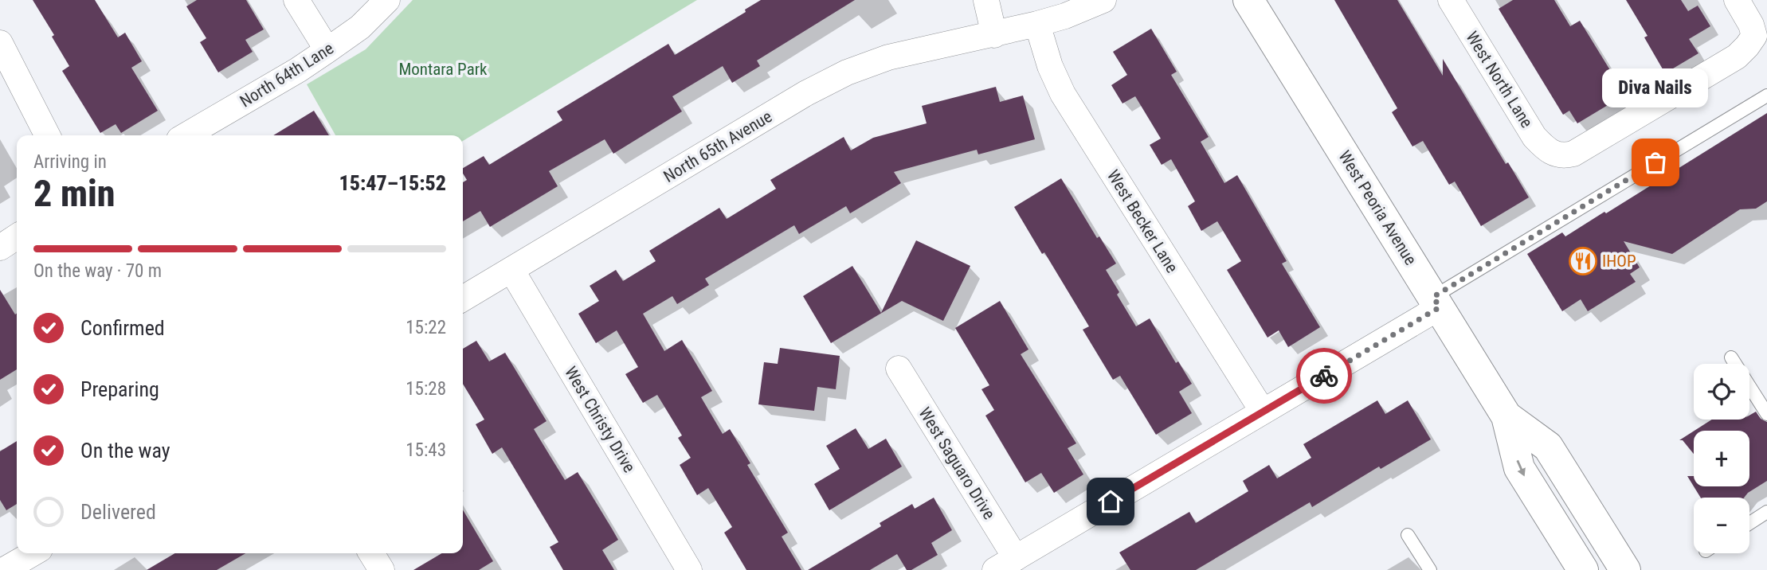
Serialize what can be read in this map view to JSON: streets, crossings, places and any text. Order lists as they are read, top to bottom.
{
  "streets": {
    "main road": ["West Peoria Avenue"],
    "street": [
      "North 64th Lane",
      "West North Lane",
      "North 65th Avenue",
      "West Becker Lane",
      "West Christy Drive",
      "West Saguaro Drive"
    ]
  },
  "crossings": [
    ["North 65th Avenue", "West Becker Lane"],
    ["North 65th Avenue", "West Christy Drive"]
  ],
  "parks": ["Montara Park"],
  "places": {
    "other": ["Diva Nails"],
    "restaurant": ["IHOP"]
  },
  "page": {
    "bubble": "Diva Nails",
    "heading": ["2 min", "Arriving in", "15:47–15:52"],
    "bar": "On the way · 70 m",
    "list": [
      ["Confirmed", "15:22"],
      ["Preparing", "15:28"],
      ["On the way", "15:43"],
      "Delivered"
    ],
    "map_buttons": ["+", "−"]
  }
}
